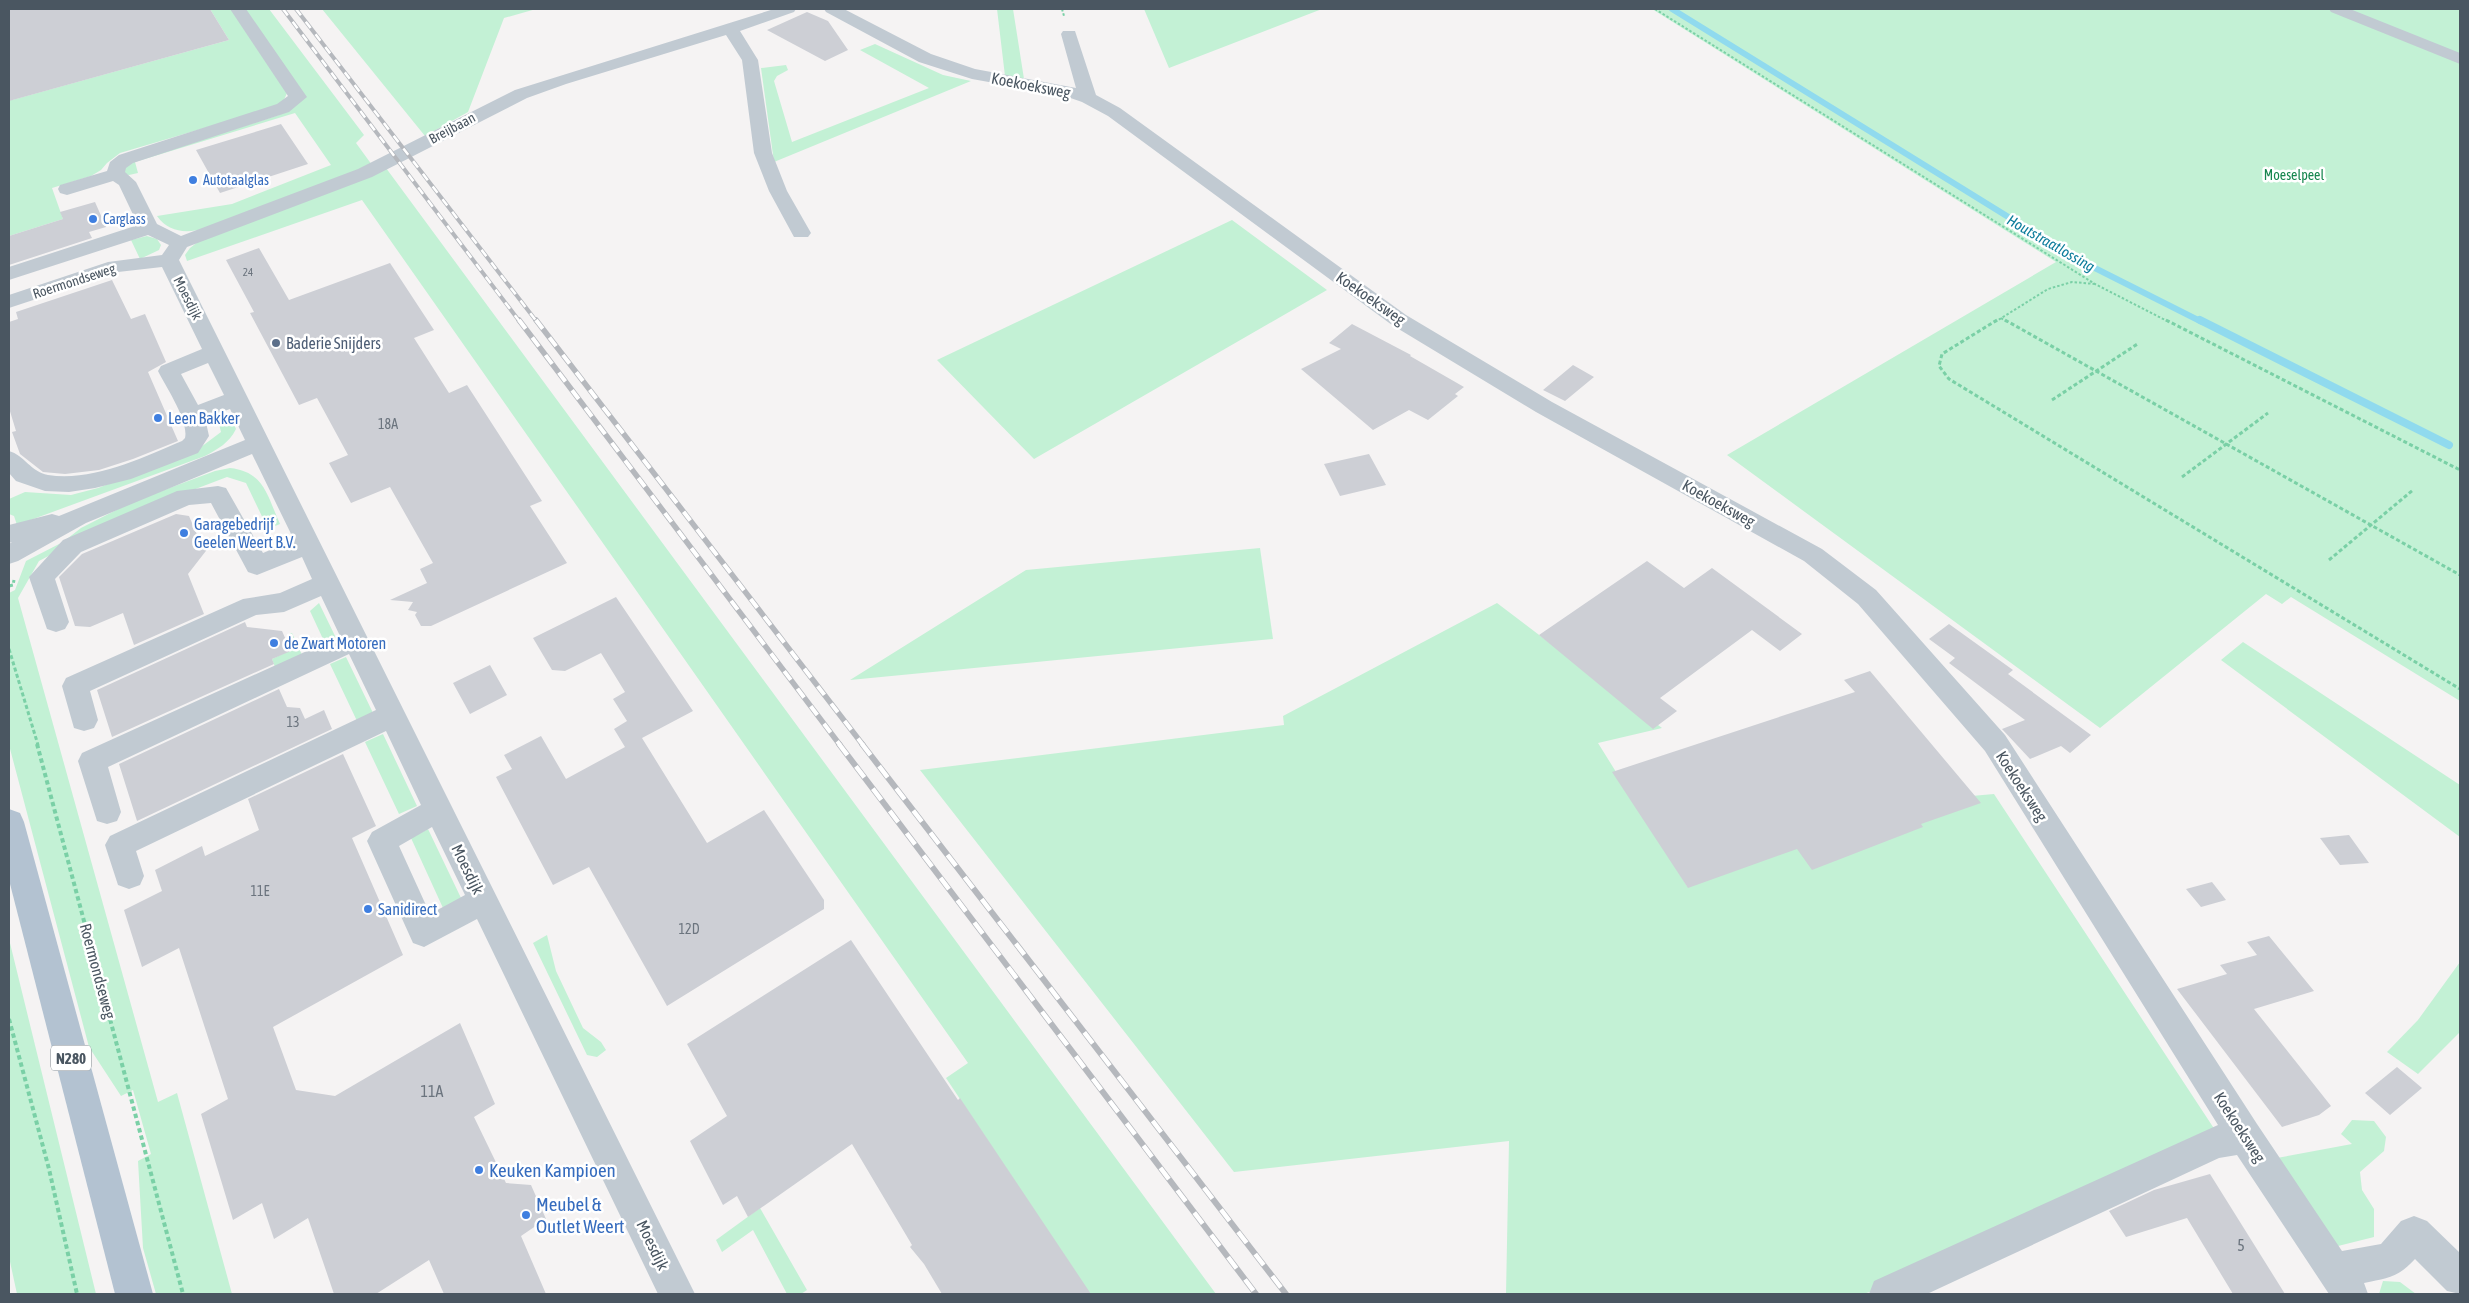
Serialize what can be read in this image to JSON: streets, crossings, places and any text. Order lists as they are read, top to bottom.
{
  "streets": {
    "main road": ["N280"],
    "street": [
      "Koekoeksweg",
      "Breijbaan",
      "Roermondseweg",
      "Moesdijk"
    ]
  },
  "crossings": [
    ["Breijbaan", "Roermondseweg"],
    ["Breijbaan", "Moesdijk"],
    ["Roermondseweg", "Moesdijk"]
  ],
  "water": ["Houtstraatlossing"],
  "parks": ["Moeselpeel"],
  "places": [
    "Autotaalglas",
    "Carglass",
    "Baderie Snijders",
    "Leen Bakker",
    "Garagebedrijf Geelen Weert B.V.",
    "de Zwart Motoren",
    "Sanidirect",
    "Keuken Kampioen",
    "Meubel & Outlet Weert"
  ],
  "house_numbers": [
    "24",
    "18A",
    "13",
    "11E",
    "12D",
    "11A",
    "5"
  ]
}
